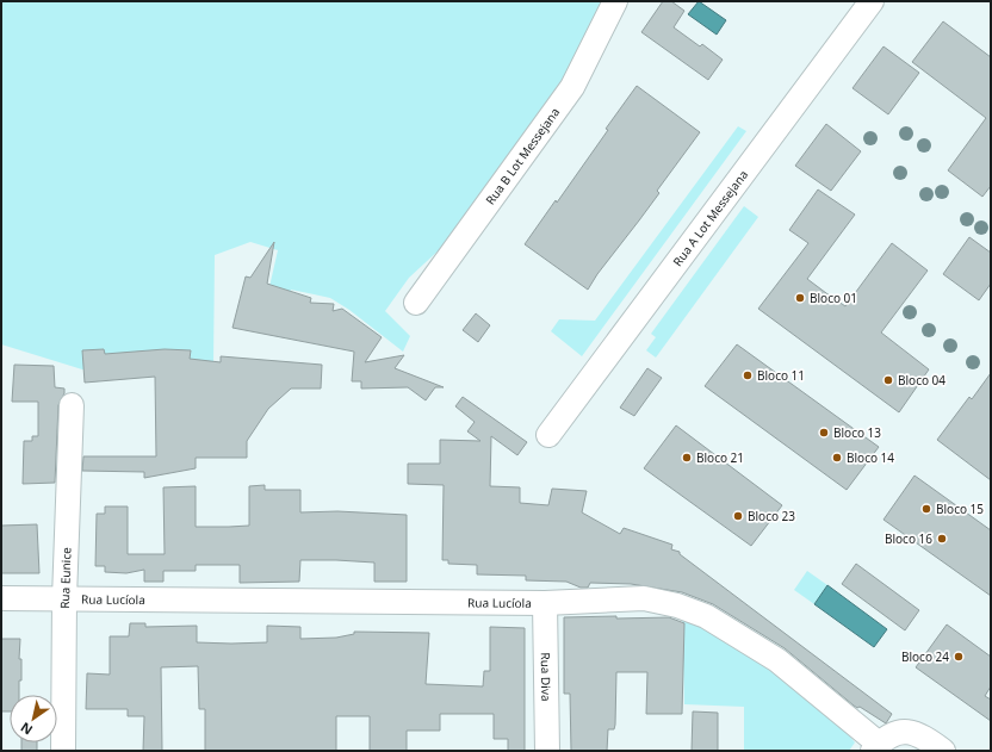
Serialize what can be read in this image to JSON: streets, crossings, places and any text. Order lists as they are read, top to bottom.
{
  "streets": {
    "street": [
      "Rua B Lot Messejana",
      "Rua A Lot Messejana",
      "Rua Eunice",
      "Rua Lucíola",
      "Rua Diva"
    ]
  },
  "crossings": [
    ["Rua Eunice", "Rua Lucíola"],
    ["Rua Lucíola", "Rua Diva"]
  ],
  "places": [
    "Bloco 01",
    "Bloco 11",
    "Bloco 04",
    "Bloco 13",
    "Bloco 21",
    "Bloco 14",
    "Bloco 15",
    "Bloco 23",
    "Bloco 16",
    "Bloco 24"
  ],
  "north": "bottom left"
}
